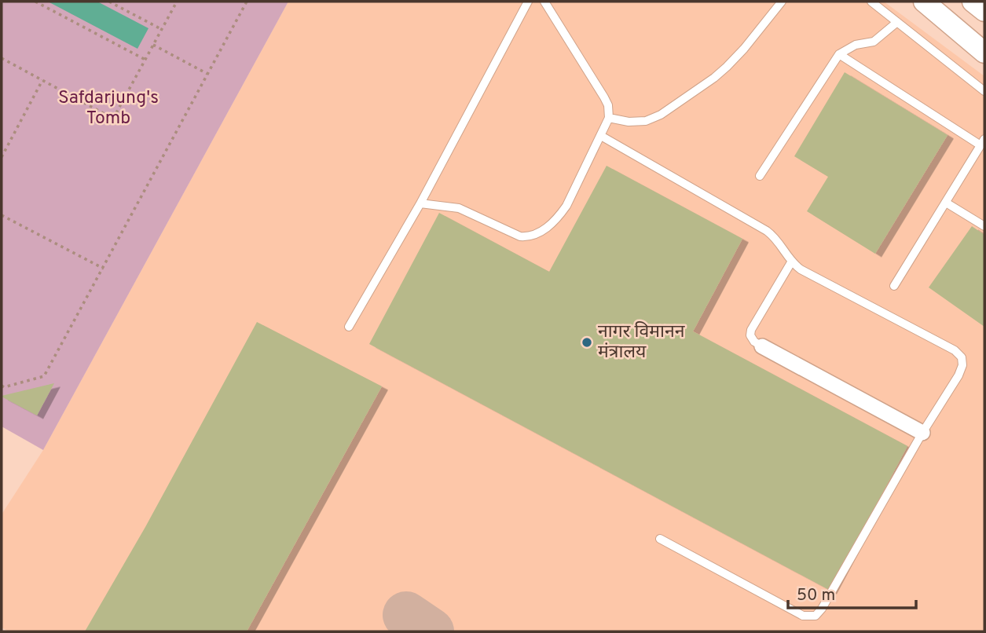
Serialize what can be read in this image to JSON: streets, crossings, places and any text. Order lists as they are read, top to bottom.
{
  "parks": ["Safdarjung's Tomb"],
  "places": ["नागर विमानन मंत्रालय"],
  "scale_bar": "50 m"
}
